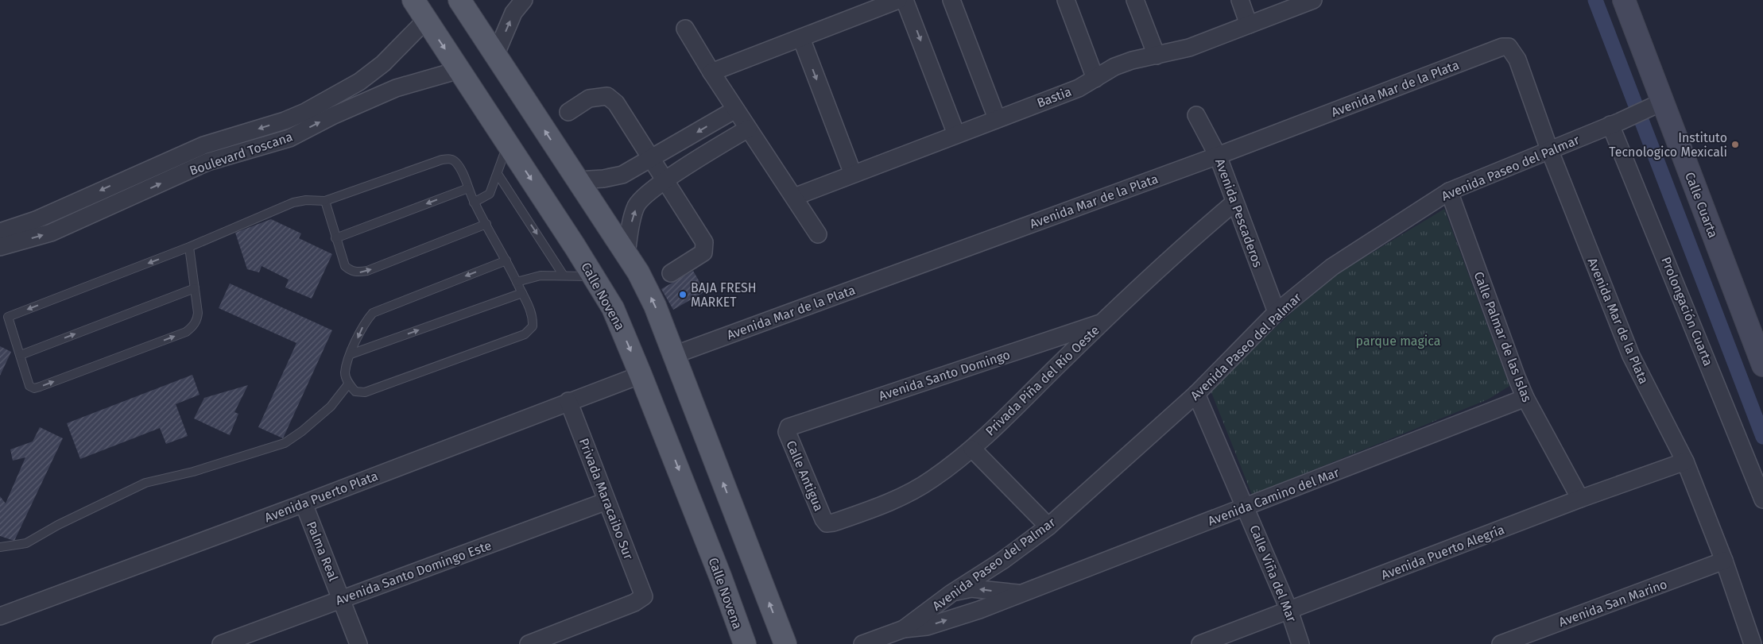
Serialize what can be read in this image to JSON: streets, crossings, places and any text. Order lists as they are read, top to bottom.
{
  "streets": {
    "main road": ["Calle Novena"],
    "street": [
      "Avenida Mar de la Plata",
      "Bastia",
      "Boulevard Toscana",
      "Avenida Paseo del Palmar",
      "Calle Cuarta",
      "Avenida Pescaderos",
      "Prolongación Cuarta",
      "Calle Palmar de las Islas",
      "Avenida Santo Domingo",
      "Privada Piña del Río Oeste",
      "Calle Antigua",
      "Avenida Puerto Plata",
      "Avenida Camino del Mar",
      "Privada Maracaibo Sur",
      "Palma Real",
      "Avenida Puerto Alegría",
      "Avenida Santo Domingo Este",
      "Calle Viña del Mar",
      "Avenida San Marino"
    ]
  },
  "crossings": [
    ["Avenida Mar de la Plata", "Avenida Paseo del Palmar"],
    ["Avenida Mar de la Plata", "Avenida Pescaderos"],
    ["Avenida Mar de la Plata", "Avenida Puerto Alegría"],
    ["Avenida Mar de la Plata", "Avenida San Marino"],
    ["Boulevard Toscana", "Calle Novena"],
    ["Avenida Paseo del Palmar", "Calle Cuarta"],
    ["Avenida Paseo del Palmar", "Avenida Pescaderos"],
    ["Avenida Paseo del Palmar", "Prolongación Cuarta"],
    ["Avenida Paseo del Palmar", "Calle Palmar de las Islas"],
    ["Avenida Paseo del Palmar", "Avenida Camino del Mar"],
    ["Avenida Paseo del Palmar", "Calle Viña del Mar"],
    ["Avenida Pescaderos", "Privada Piña del Río Oeste"],
    ["Calle Novena", "Avenida Puerto Plata"],
    ["Calle Palmar de las Islas", "Avenida Camino del Mar"],
    ["Calle Palmar de las Islas", "Avenida Puerto Alegría"],
    ["Avenida Santo Domingo", "Privada Piña del Río Oeste"],
    ["Avenida Santo Domingo", "Calle Antigua"],
    ["Privada Piña del Río Oeste", "Calle Antigua"],
    ["Avenida Puerto Plata", "Privada Maracaibo Sur"],
    ["Avenida Puerto Plata", "Palma Real"],
    ["Avenida Camino del Mar", "Calle Viña del Mar"],
    ["Privada Maracaibo Sur", "Avenida Santo Domingo Este"],
    ["Palma Real", "Avenida Santo Domingo Este"],
    ["Avenida Puerto Alegría", "Calle Viña del Mar"]
  ],
  "parks": ["parque magica"],
  "places": ["Instituto Tecnologico Mexicali", "BAJA FRESH MARKET"]
}
